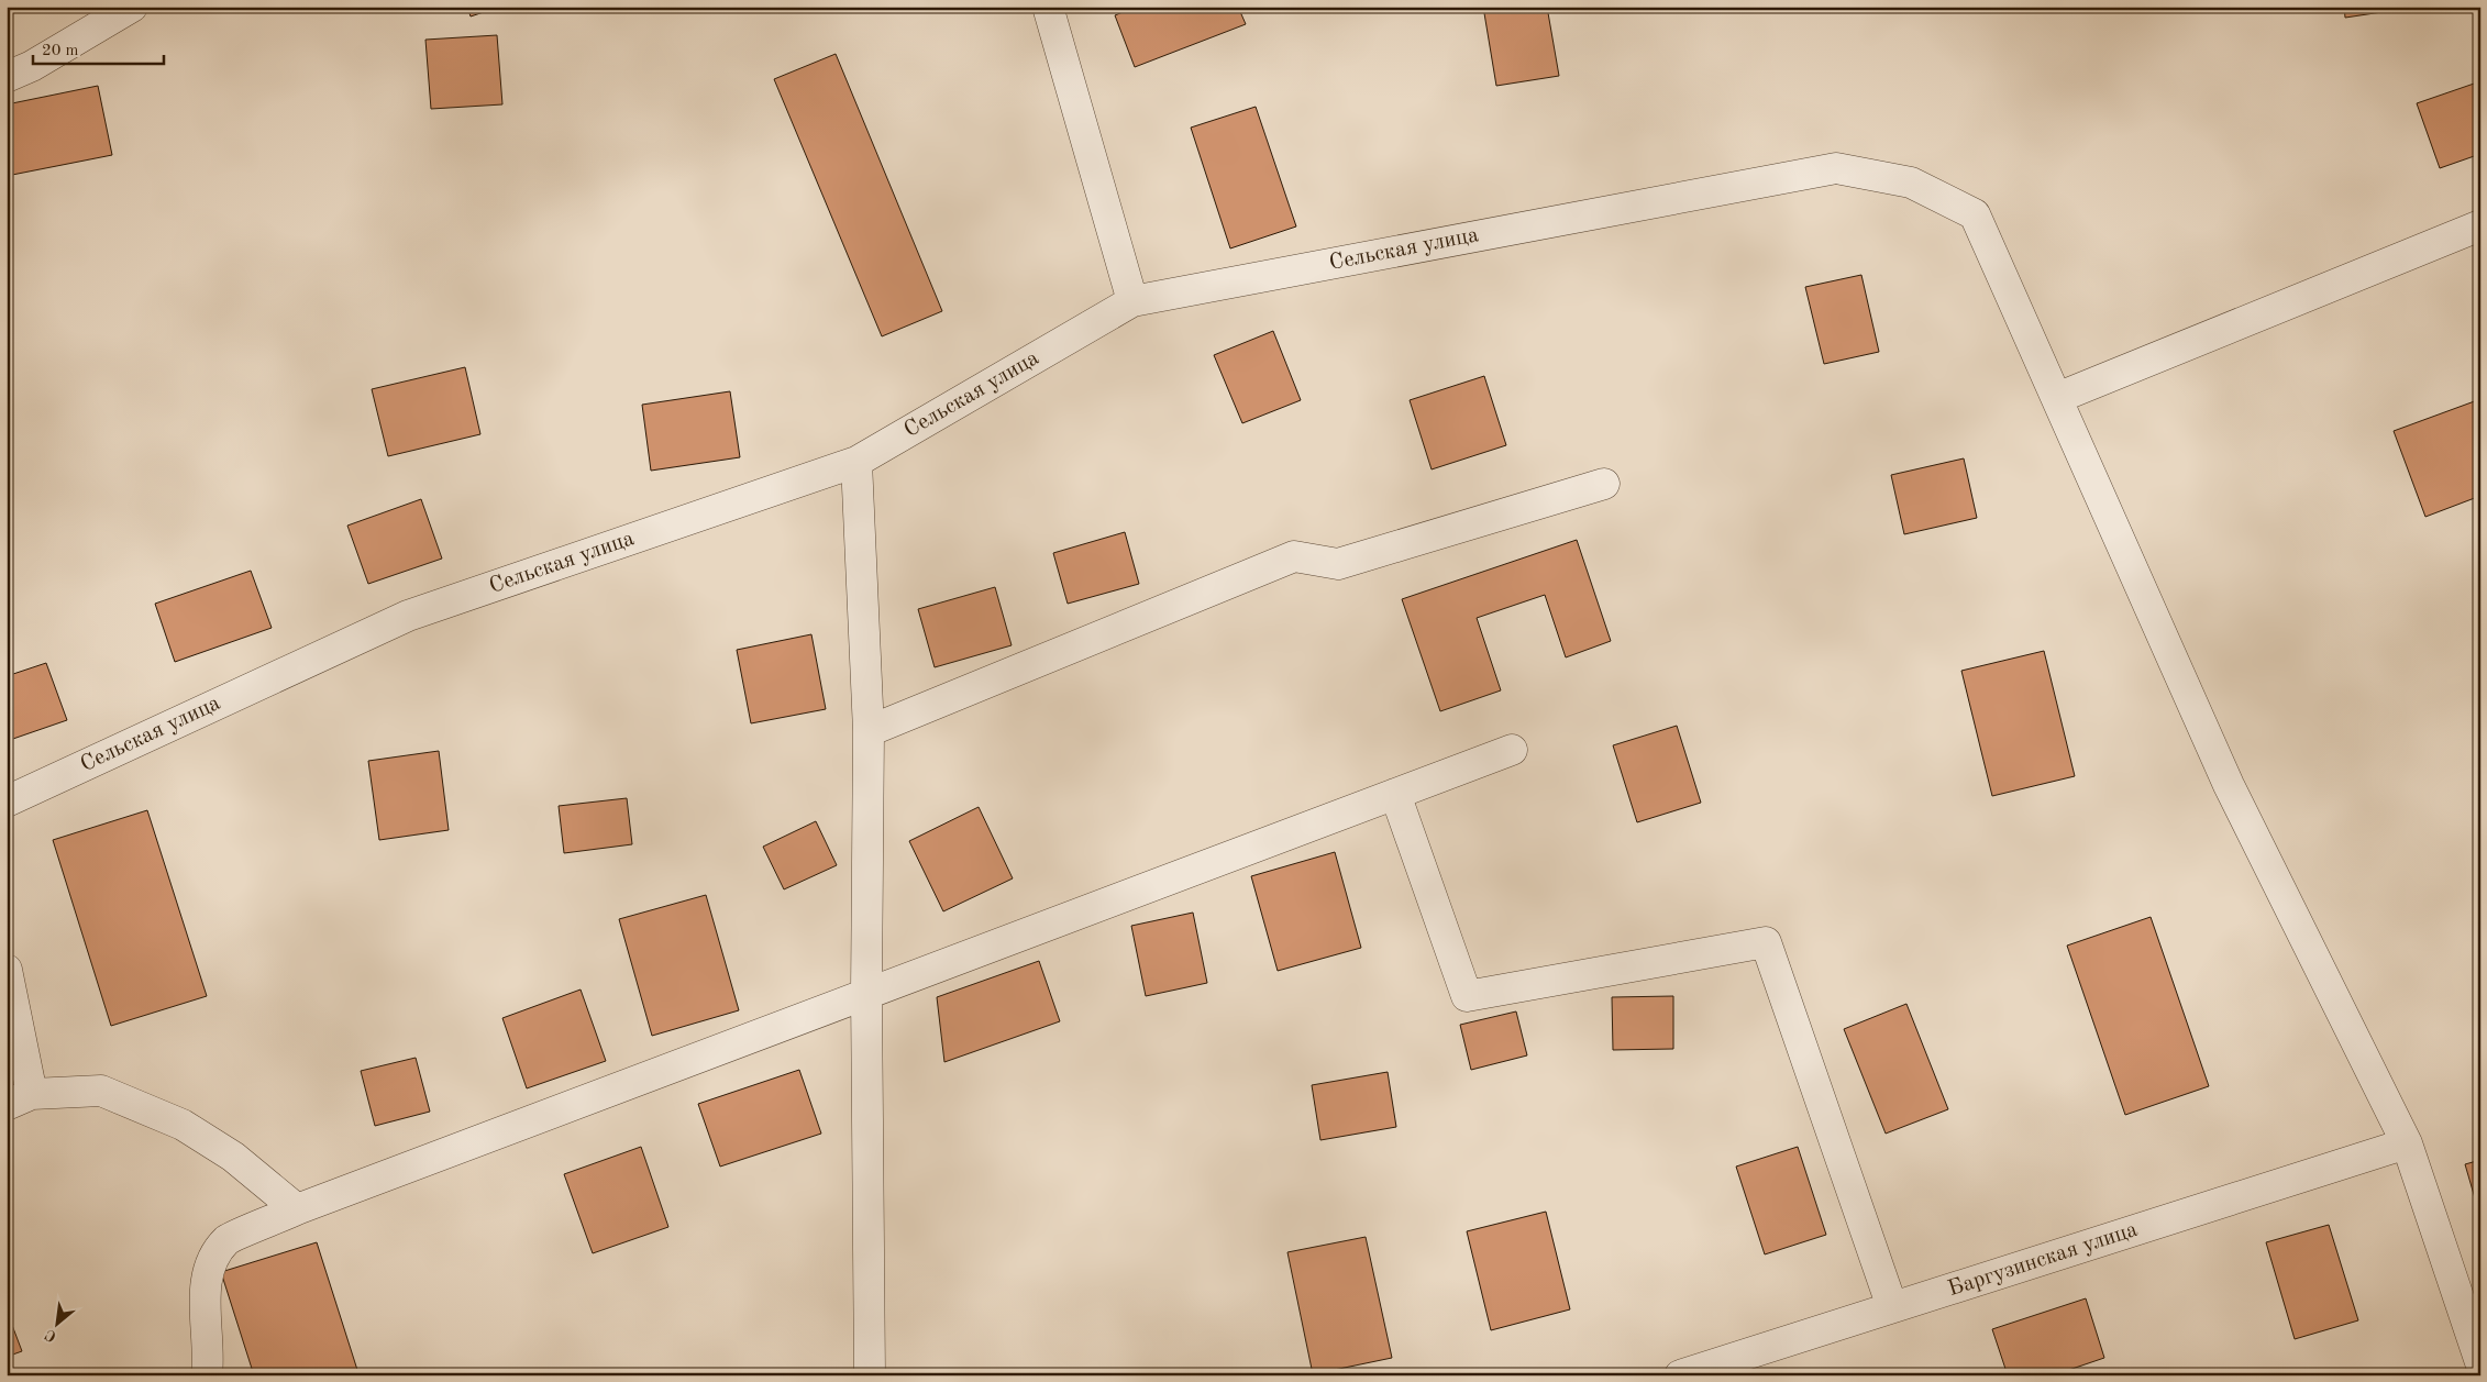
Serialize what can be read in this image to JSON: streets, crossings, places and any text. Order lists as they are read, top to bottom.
{
  "streets": {
    "street": ["Сельская улица", "Баргузинская улица"]
  },
  "scale_bar": "20 m",
  "north": "bottom left"
}
